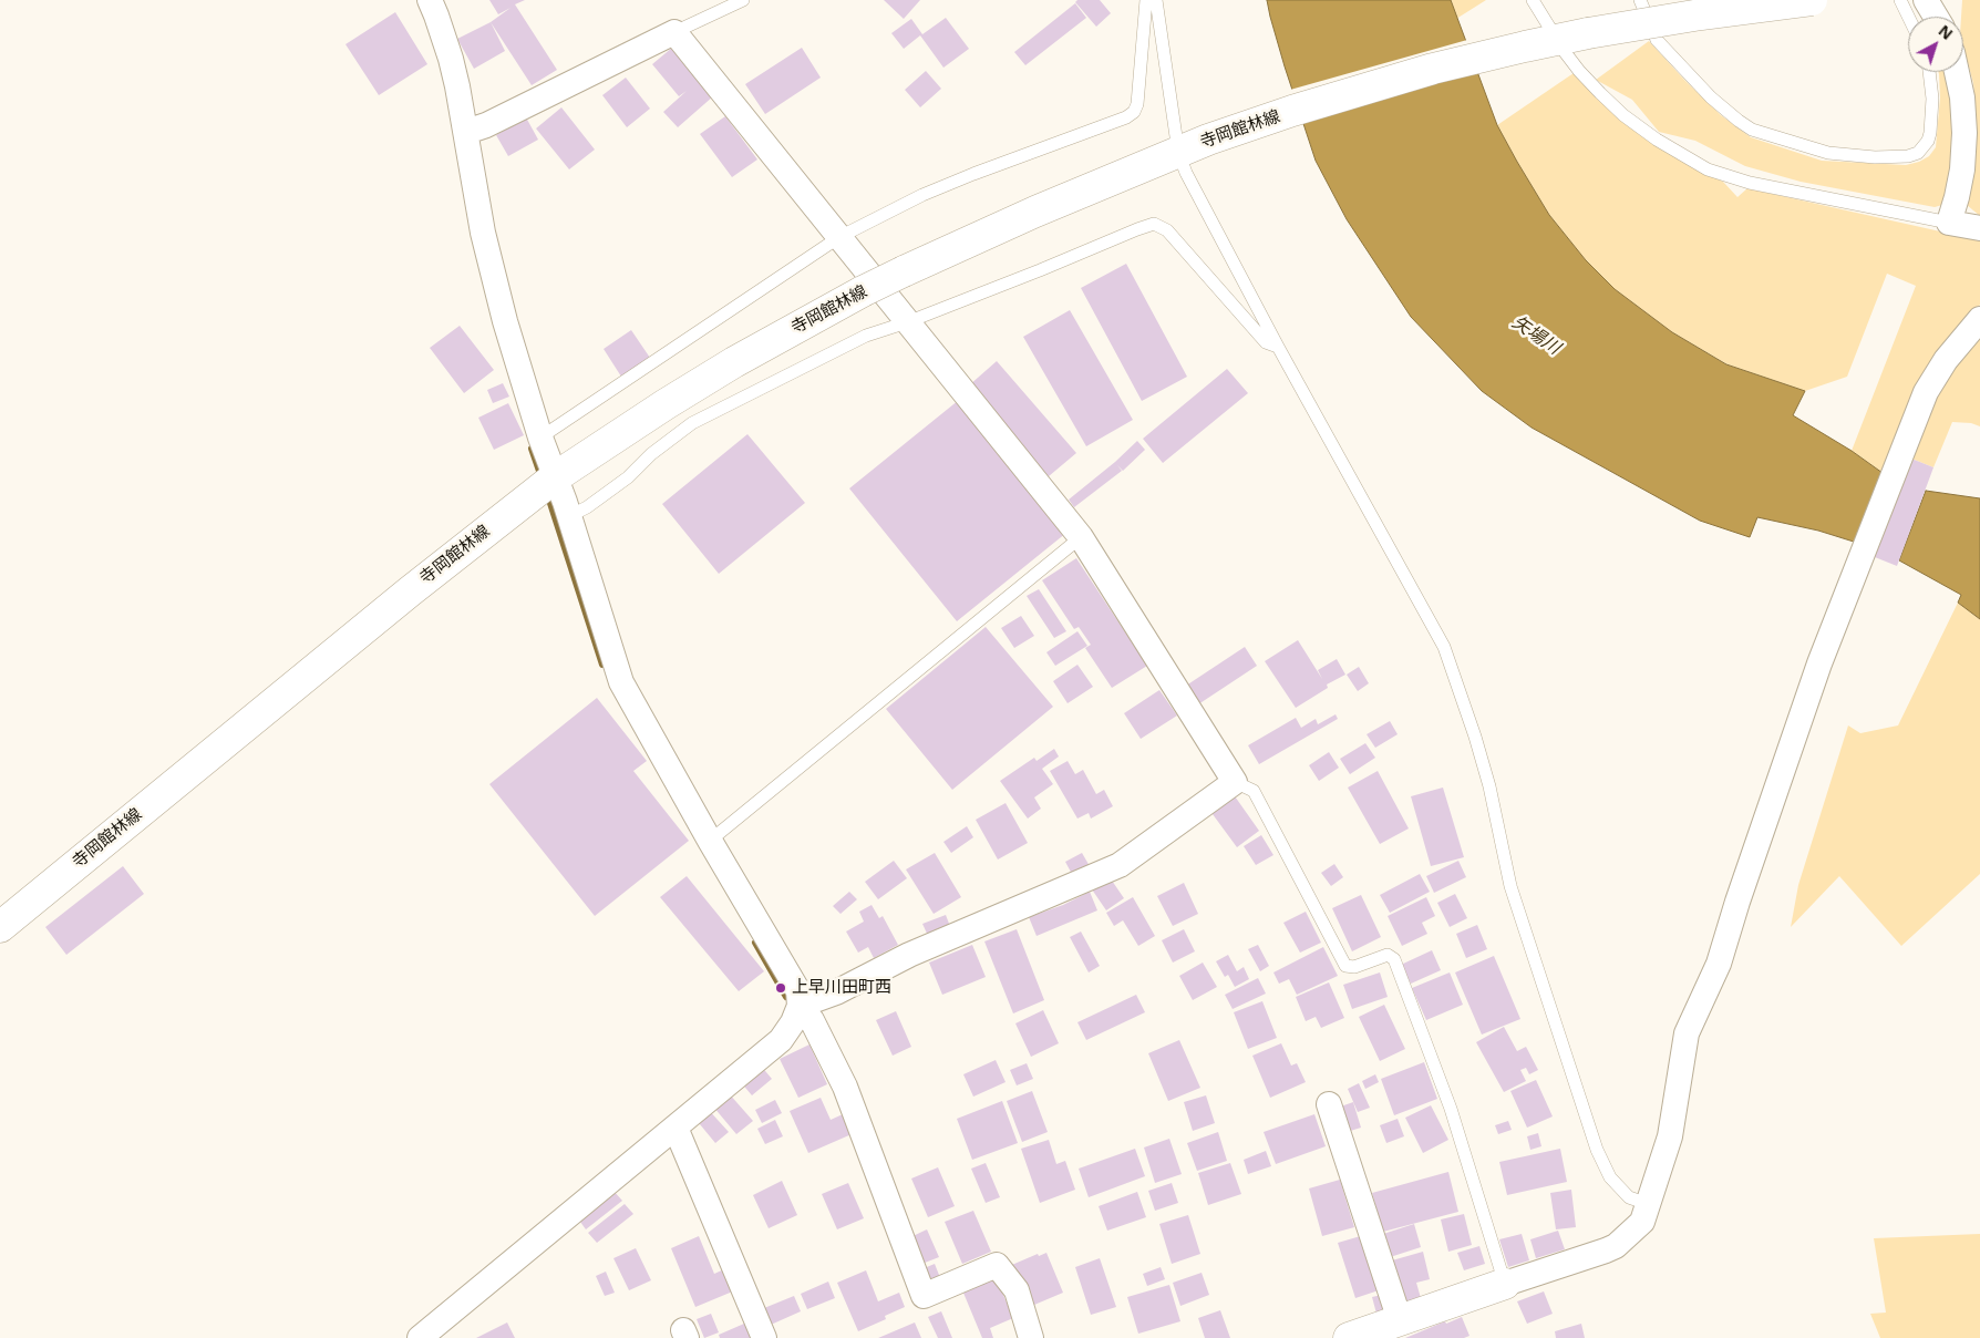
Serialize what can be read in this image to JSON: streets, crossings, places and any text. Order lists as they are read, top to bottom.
{
  "streets": {
    "main road": ["寺岡館林線"]
  },
  "water": ["矢場川"],
  "places": ["上早川田町西"],
  "north": "top right"
}
